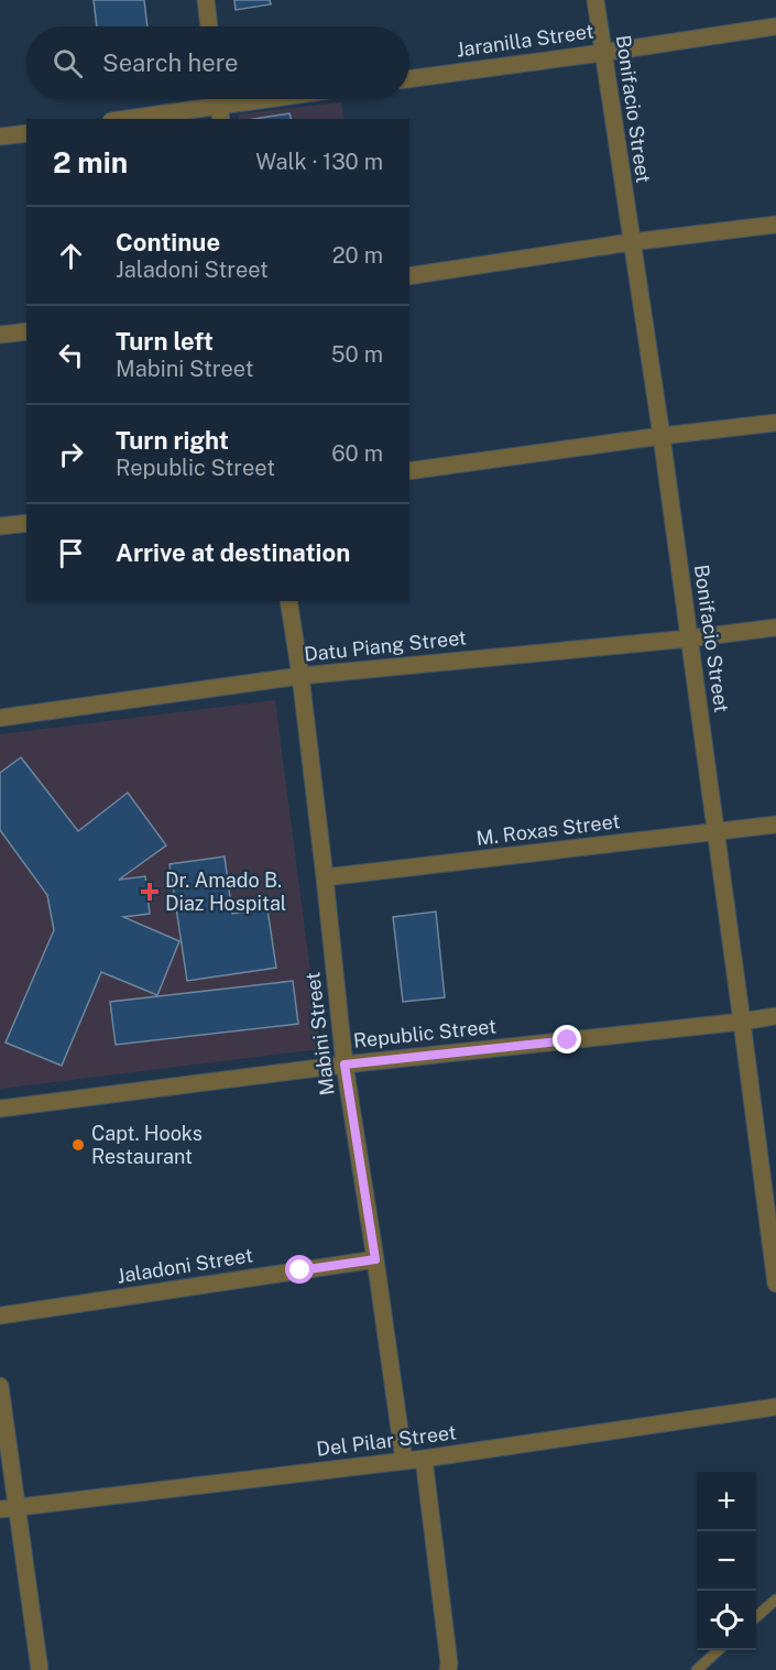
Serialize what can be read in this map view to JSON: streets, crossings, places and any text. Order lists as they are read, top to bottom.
{
  "streets": {
    "street": [
      "Jaranilla Street",
      "Bonifacio Street",
      "Datu Piang Street",
      "M. Roxas Street",
      "Mabini Street",
      "Republic Street",
      "Jaladoni Street",
      "Del Pilar Street"
    ]
  },
  "crossings": [
    ["Jaranilla Street", "Bonifacio Street"],
    ["Bonifacio Street", "Datu Piang Street"],
    ["Bonifacio Street", "M. Roxas Street"],
    ["Bonifacio Street", "Republic Street"],
    ["Datu Piang Street", "Mabini Street"],
    ["M. Roxas Street", "Mabini Street"],
    ["Mabini Street", "Republic Street"],
    ["Mabini Street", "Jaladoni Street"],
    ["Mabini Street", "Del Pilar Street"]
  ],
  "places": {
    "health": ["Dr. Amado B. Diaz Hospital"],
    "other": ["Capt. Hooks Restaurant"]
  },
  "page": {
    "search": "Search here",
    "heading": ["2 min", "Walk · 130 m"],
    "list": [
      ["Continue", "Jaladoni Street", "20 m"],
      ["Turn left", "Mabini Street", "50 m"],
      ["Turn right", "Republic Street", "60 m"],
      "Arrive at destination"
    ],
    "map_buttons": ["+", "−"]
  }
}
